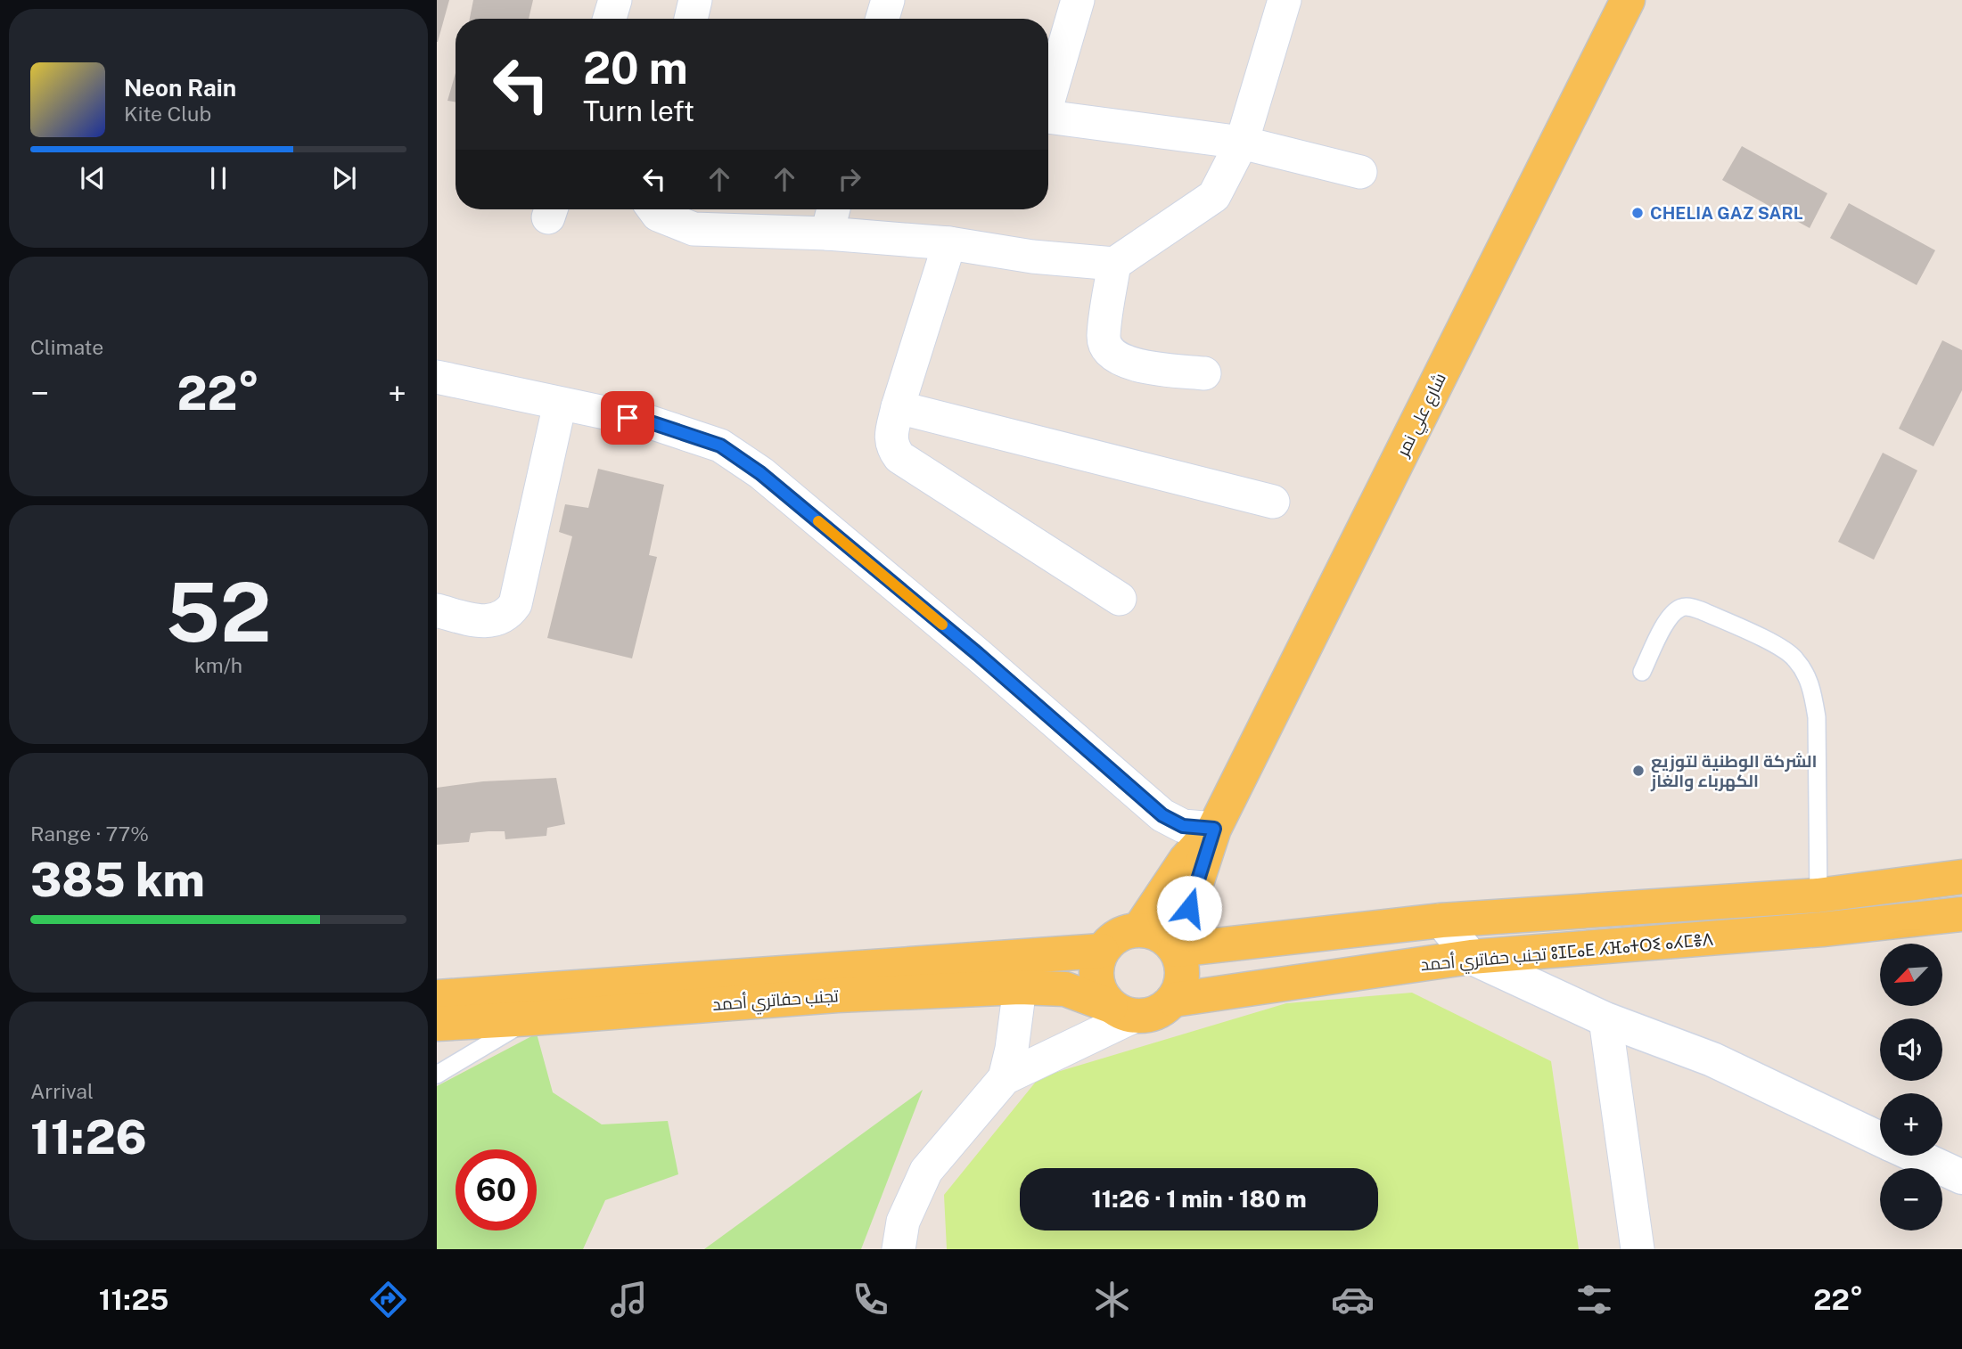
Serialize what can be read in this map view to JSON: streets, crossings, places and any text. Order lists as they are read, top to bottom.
{
  "streets": {
    "main road": ["شارع علي نمر", "تجنب حفاتري أحمد ⵓⵊⵎⴰⴹ ⵃⴼⴰⵜⵔⵉ ⴰⵃⵎⴻⴷ", "تجنب حفاتري أحمد"]
  },
  "crossings": [
    ["شارع علي نمر", "تجنب حفاتري أحمد ⵓⵊⵎⴰⴹ ⵃⴼⴰⵜⵔⵉ ⴰⵃⵎⴻⴷ"],
    ["شارع علي نمر", "تجنب حفاتري أحمد"],
    ["تجنب حفاتري أحمد ⵓⵊⵎⴰⴹ ⵃⴼⴰⵜⵔⵉ ⴰⵃⵎⴻⴷ", "تجنب حفاتري أحمد"]
  ],
  "places": ["CHELIA GAZ SARL", "الشركة الوطنية لتوزيع الكهرباء والغاز"],
  "north": "bottom left",
  "page": {
    "turn": ["20 m", "Turn left"],
    "song": ["Neon Rain", "Kite Club"],
    "tile": [
      "Climate",
      ["52", "km/h"],
      ["Range · 77%", "385 km"],
      ["Arrival", "11:26"]
    ],
    "heat": ["−", "22°", "+"],
    "map_buttons": ["+", "−"],
    "limit": "60",
    "trip": "11:26 · 1 min · 180 m",
    "tabs": ["11:25", "22°"]
  }
}
